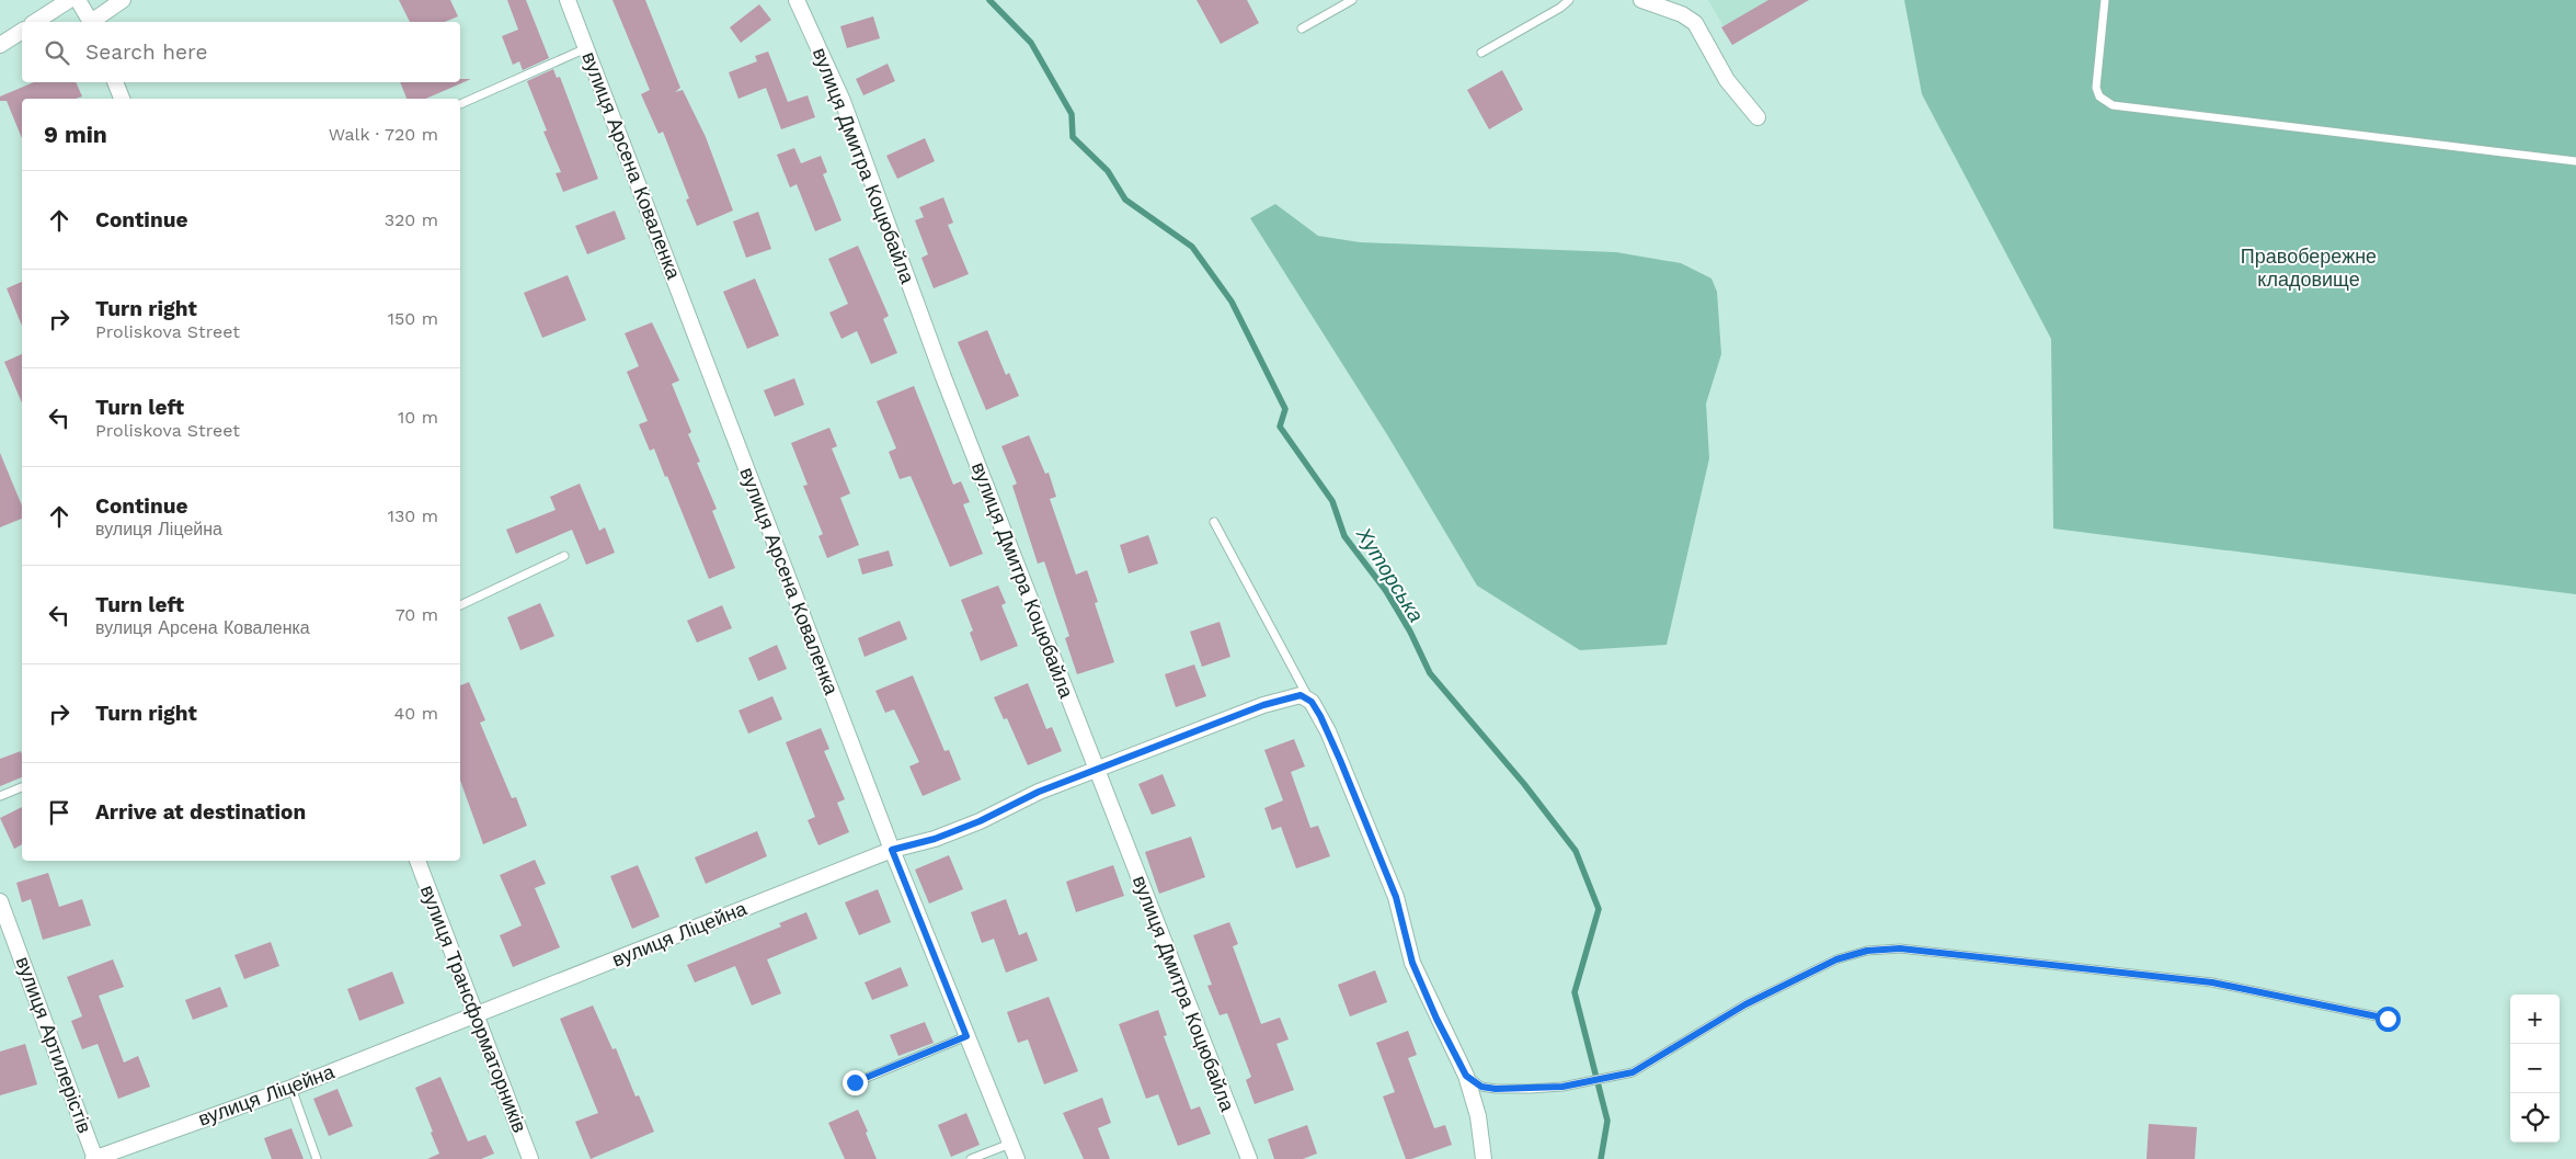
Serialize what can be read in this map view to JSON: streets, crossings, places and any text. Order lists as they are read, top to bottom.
{
  "streets": {
    "street": [
      "вулиця Арсена Коваленка",
      "вулиця Дмитра Коцюбайла",
      "вулиця Ліцейна",
      "вулиця Трансформаторників",
      "вулиця Артилерістів"
    ]
  },
  "crossings": [
    ["вулиця Арсена Коваленка", "вулиця Ліцейна"],
    ["вулиця Дмитра Коцюбайла", "вулиця Ліцейна"],
    ["вулиця Ліцейна", "вулиця Трансформаторників"],
    ["вулиця Ліцейна", "вулиця Артилерістів"]
  ],
  "water": ["Хуторська"],
  "parks": ["Правобережне кладовище"],
  "page": {
    "search": "Search here",
    "heading": ["9 min", "Walk · 720 m"],
    "list": [
      ["Continue", "320 m"],
      ["Turn right", "Proliskova Street", "150 m"],
      ["Turn left", "Proliskova Street", "10 m"],
      ["Continue", "вулиця Ліцейна", "130 m"],
      ["Turn left", "вулиця Арсена Коваленка", "70 m"],
      ["Turn right", "40 m"],
      "Arrive at destination"
    ],
    "map_buttons": ["+", "−"]
  }
}
